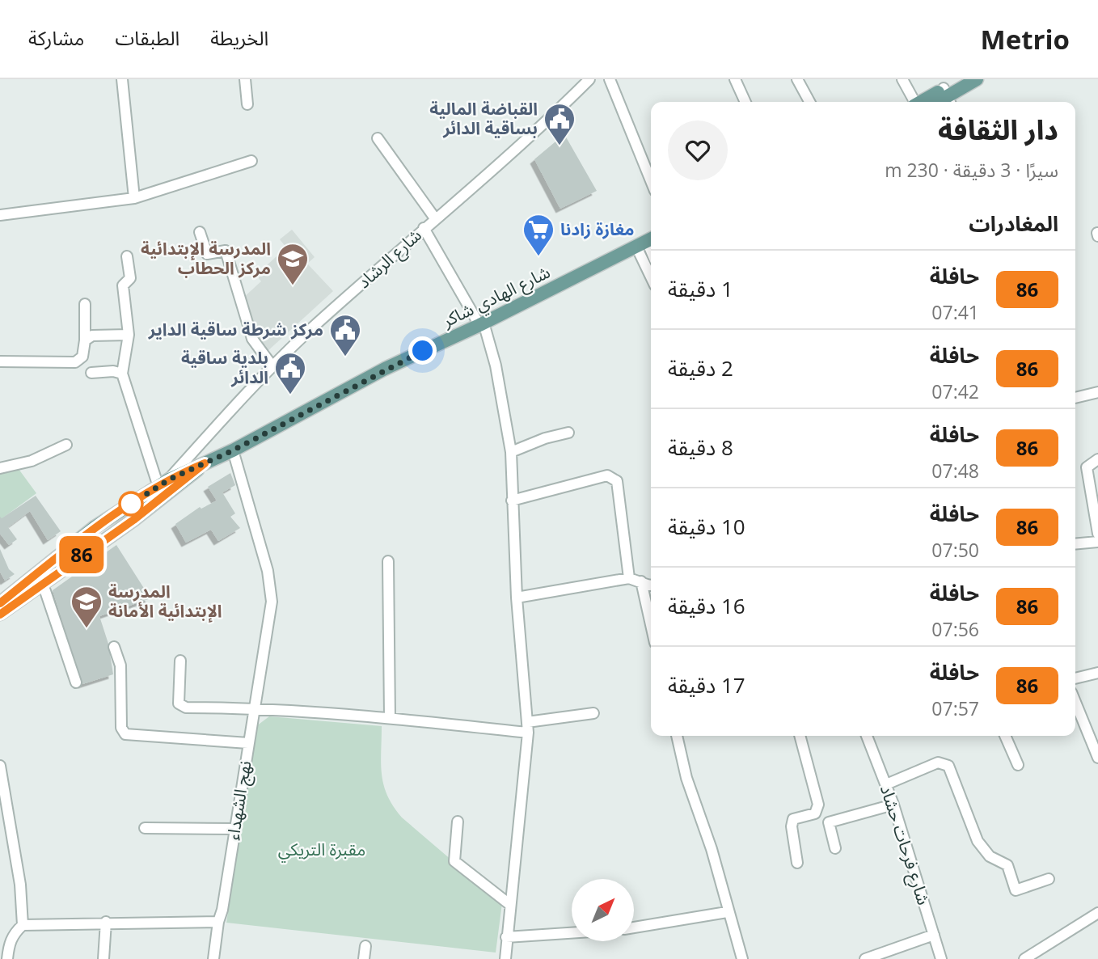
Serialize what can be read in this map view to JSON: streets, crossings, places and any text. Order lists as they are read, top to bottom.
{
  "streets": {
    "main road": ["شارع الهادي شاكر"],
    "street": ["شارع الرشاد", "نهج الشهداء", "شارع فرحات حشاد"]
  },
  "crossings": [
    ["شارع الرشاد", "شارع الهادي شاكر"],
    ["شارع الهادي شاكر", "نهج الشهداء"]
  ],
  "parks": ["مقبرة التريكي"],
  "places": {
    "public building": ["القباضة المالية بساقية الدائر", "مركز شرطة ساقية الداير", "بلدية ساقية الدائر"],
    "supermarket": ["مغازة زادنا"],
    "school or university": ["المدرسة الإبتدائية مركز الحطاب", "المدرسة الإبتدائية الأمانة"]
  },
  "lines": ["bus line 86"],
  "north": "top right",
  "page": {
    "header": "Metrio",
    "nav": ["الخريطة", "الطبقات", "مشاركة"],
    "on_map": "86",
    "heading": [
      ["دار الثقافة", "سيرًا · 3 دقيقة · 230 m"],
      "المغادرات"
    ],
    "list": [
      {
        "mark": "86",
        "name": "حافلة",
        "note": "07:41",
        "value": "1 دقيقة"
      },
      {
        "mark": "86",
        "name": "حافلة",
        "note": "07:42",
        "value": "2 دقيقة"
      },
      {
        "mark": "86",
        "name": "حافلة",
        "note": "07:48",
        "value": "8 دقيقة"
      },
      {
        "mark": "86",
        "name": "حافلة",
        "note": "07:50",
        "value": "10 دقيقة"
      },
      {
        "mark": "86",
        "name": "حافلة",
        "note": "07:56",
        "value": "16 دقيقة"
      },
      {
        "mark": "86",
        "name": "حافلة",
        "note": "07:57",
        "value": "17 دقيقة"
      }
    ]
  }
}
